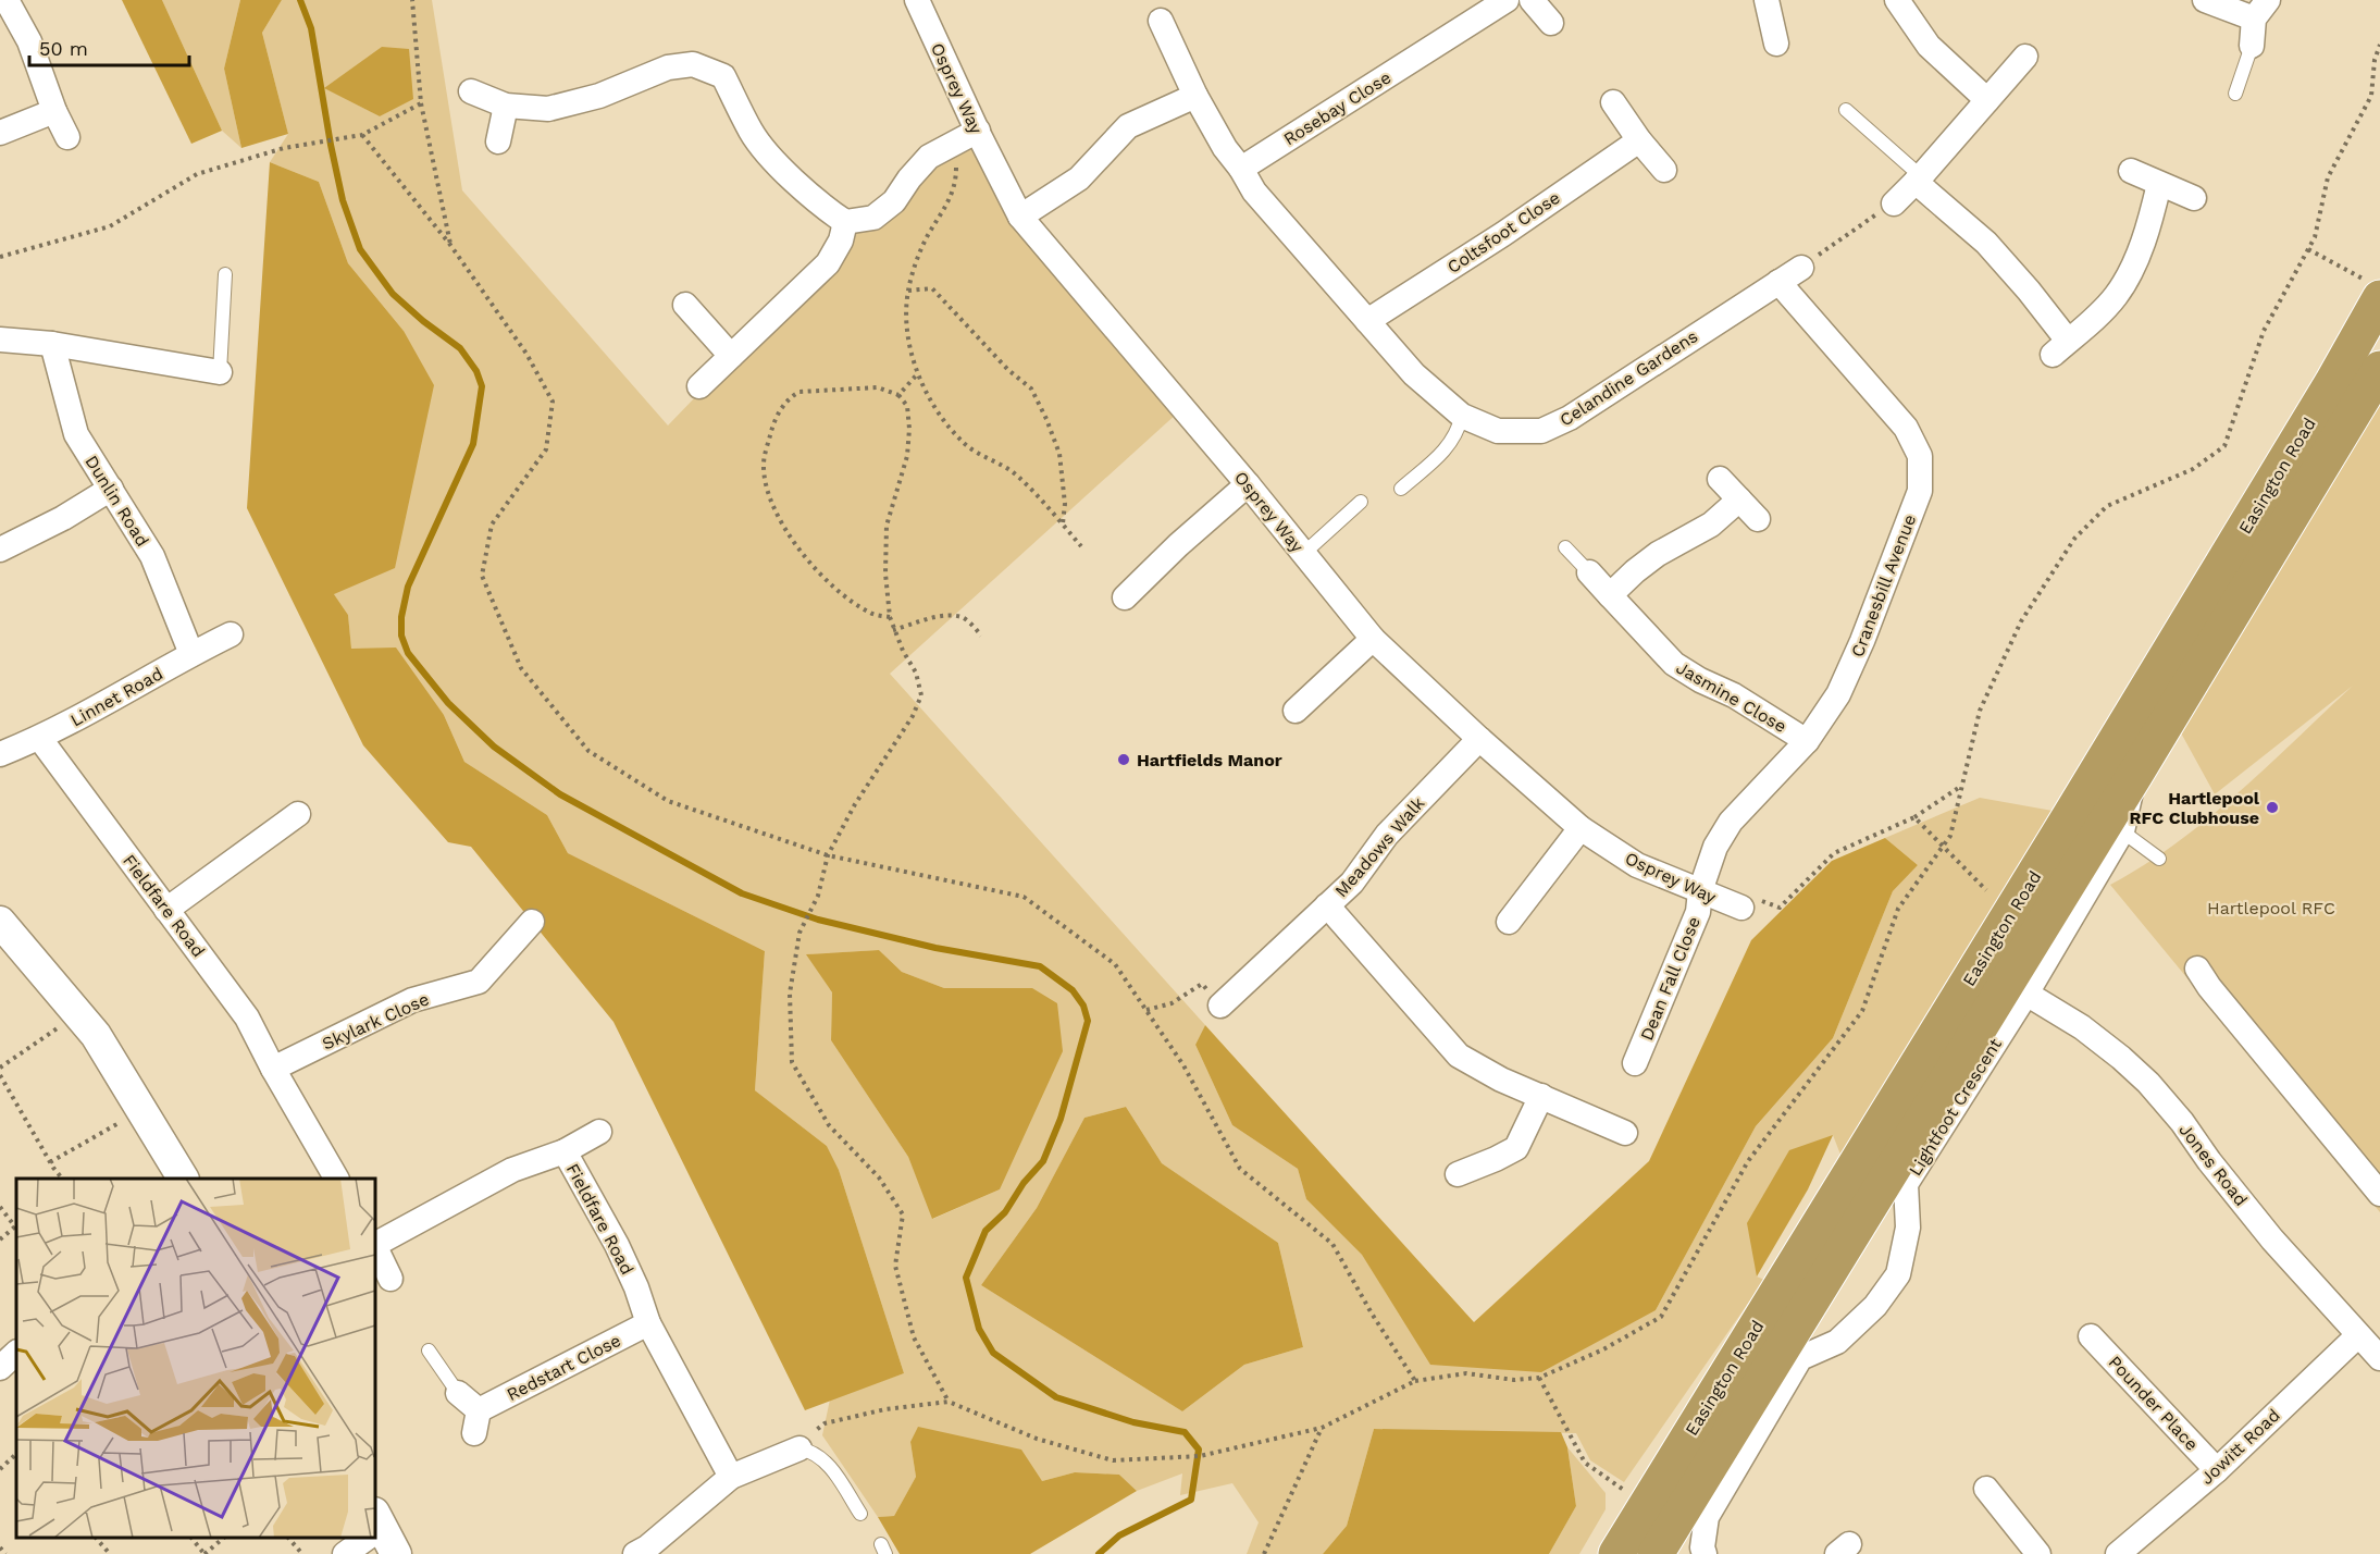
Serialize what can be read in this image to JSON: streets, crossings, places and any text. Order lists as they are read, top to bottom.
{
  "streets": {
    "highway": ["Easington Road"],
    "street": [
      "Osprey Way",
      "Rosebay Close",
      "Coltsfoot Close",
      "Celandine Gardens",
      "Dunlin Road",
      "Cranesbill Avenue",
      "Linnet Road",
      "Jasmine Close",
      "Meadows Walk",
      "Fieldfare Road",
      "Dean Fall Close",
      "Skylark Close",
      "Lightfoot Crescent",
      "Jones Road",
      "Redstart Close",
      "Pounder Place",
      "Jowitt Road"
    ]
  },
  "crossings": [
    ["Osprey Way", "Cranesbill Avenue"],
    ["Osprey Way", "Meadows Walk"],
    ["Osprey Way", "Dean Fall Close"],
    ["Rosebay Close", "Celandine Gardens"],
    ["Coltsfoot Close", "Celandine Gardens"],
    ["Celandine Gardens", "Cranesbill Avenue"],
    ["Easington Road", "Lightfoot Crescent"],
    ["Dunlin Road", "Linnet Road"],
    ["Cranesbill Avenue", "Jasmine Close"],
    ["Cranesbill Avenue", "Dean Fall Close"],
    ["Linnet Road", "Fieldfare Road"],
    ["Fieldfare Road", "Skylark Close"],
    ["Fieldfare Road", "Redstart Close"],
    ["Lightfoot Crescent", "Jones Road"],
    ["Jones Road", "Jowitt Road"],
    ["Pounder Place", "Jowitt Road"]
  ],
  "parks": ["Hartlepool RFC"],
  "places": ["Hartfields Manor", "Hartlepool RFC Clubhouse"],
  "scale_bar": "50 m"
}
